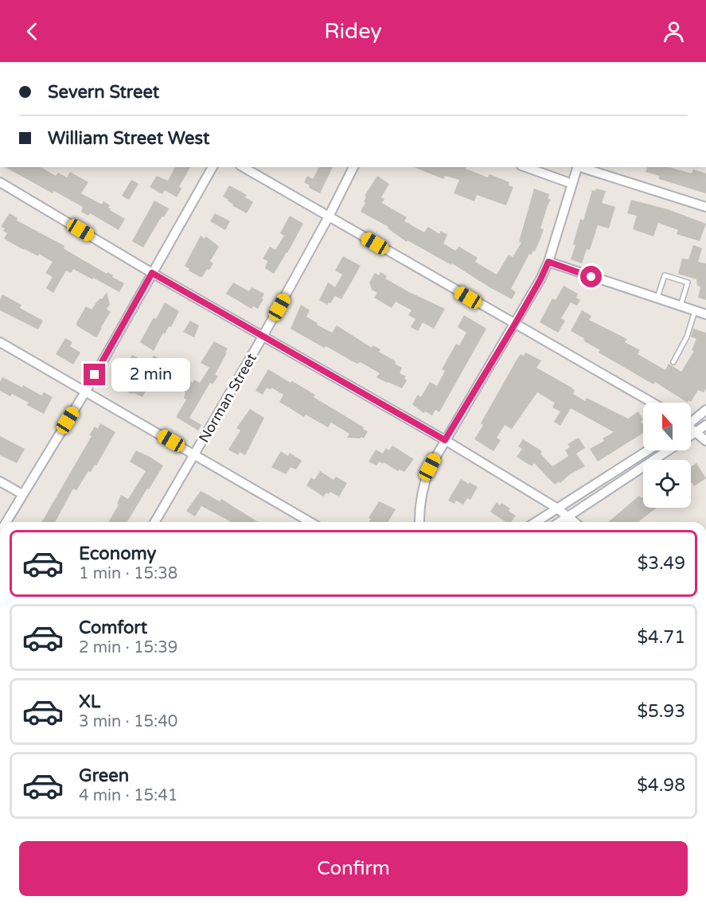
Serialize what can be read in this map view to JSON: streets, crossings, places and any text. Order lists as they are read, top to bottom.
{
  "streets": {
    "street": ["Norman Street"]
  },
  "north": "top",
  "page": {
    "header": "Ridey",
    "banner": ["Severn Street", "William Street West"],
    "bubble": "2 min",
    "list": [
      {
        "name": "Economy",
        "note": "1 min · 15:38",
        "value": "$3.49"
      },
      {
        "name": "Comfort",
        "note": "2 min · 15:39",
        "value": "$4.71"
      },
      {
        "name": "XL",
        "note": "3 min · 15:40",
        "value": "$5.93"
      },
      {
        "name": "Green",
        "note": "4 min · 15:41",
        "value": "$4.98"
      }
    ],
    "buttons": "Confirm"
  }
}
